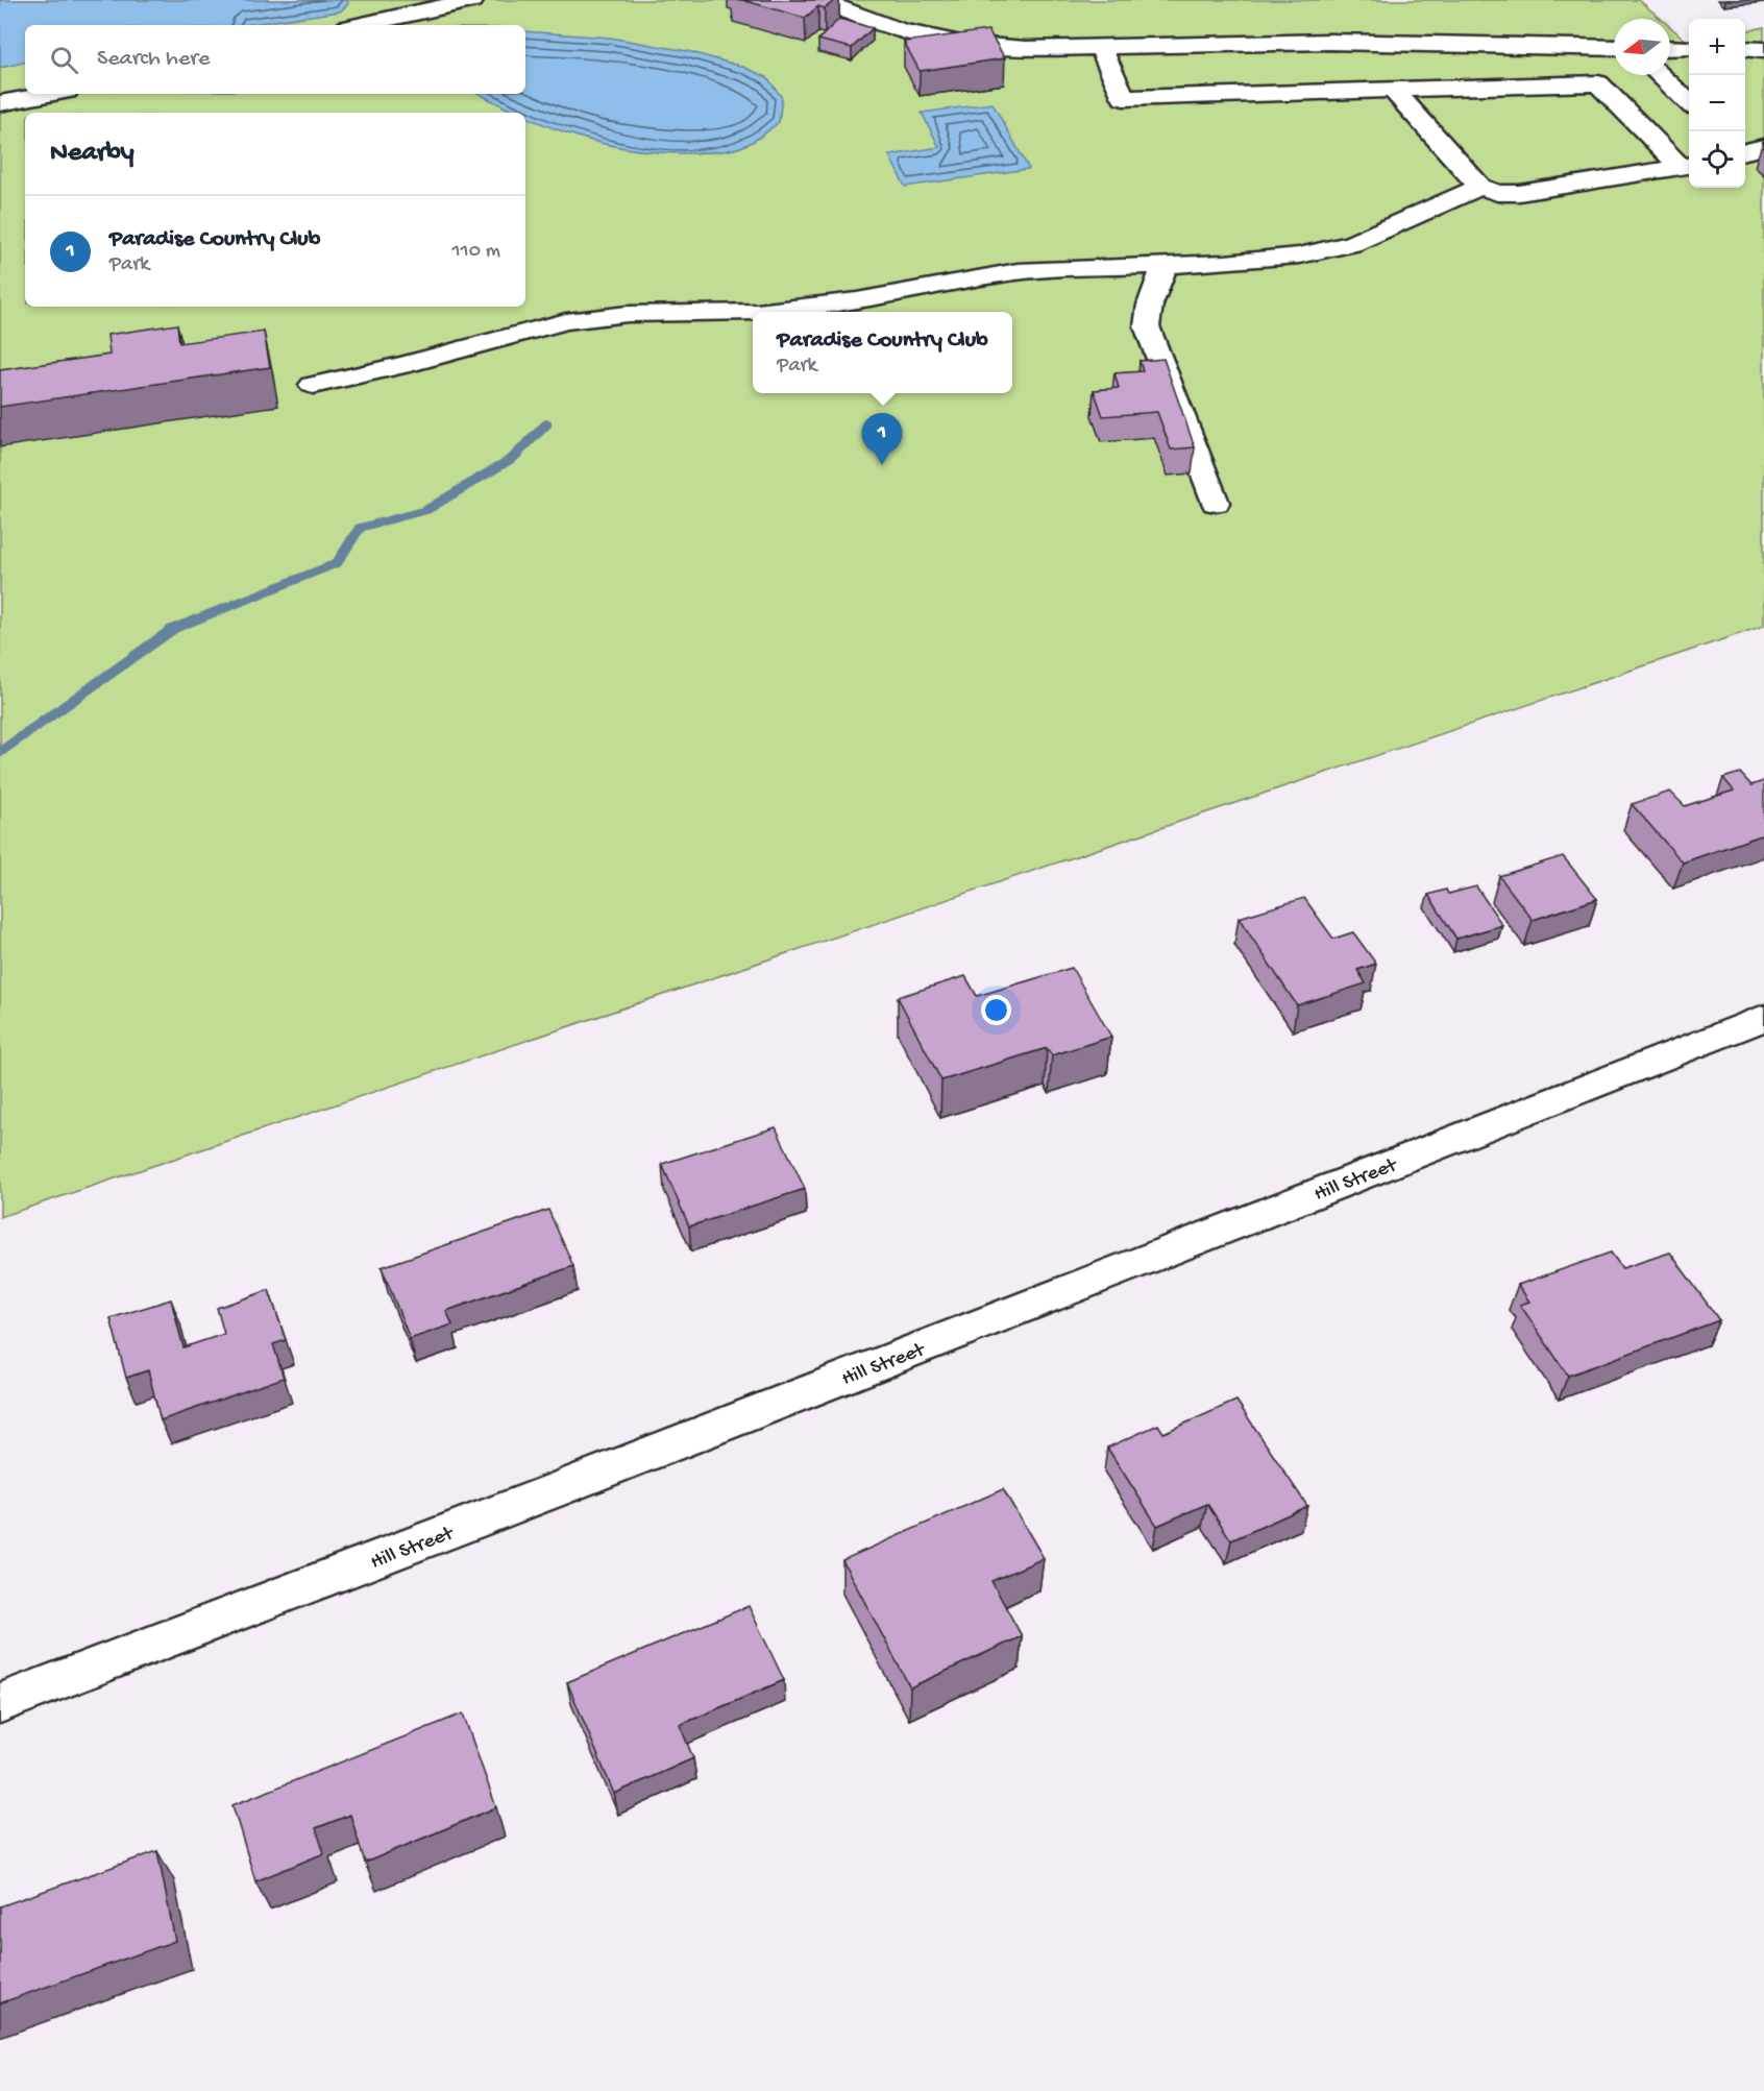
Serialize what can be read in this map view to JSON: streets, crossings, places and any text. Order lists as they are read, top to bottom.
{
  "streets": {
    "street": ["Hill Street"]
  },
  "north": "left",
  "page": {
    "map_buttons": ["+", "−"],
    "search": "Search here",
    "heading": "Nearby",
    "list": [
      {
        "mark": "1",
        "name": "Paradise Country Club",
        "note": "Park",
        "value": "110 m"
      }
    ],
    "popup": ["Paradise Country Club", "Park"],
    "pins": "1"
  }
}
